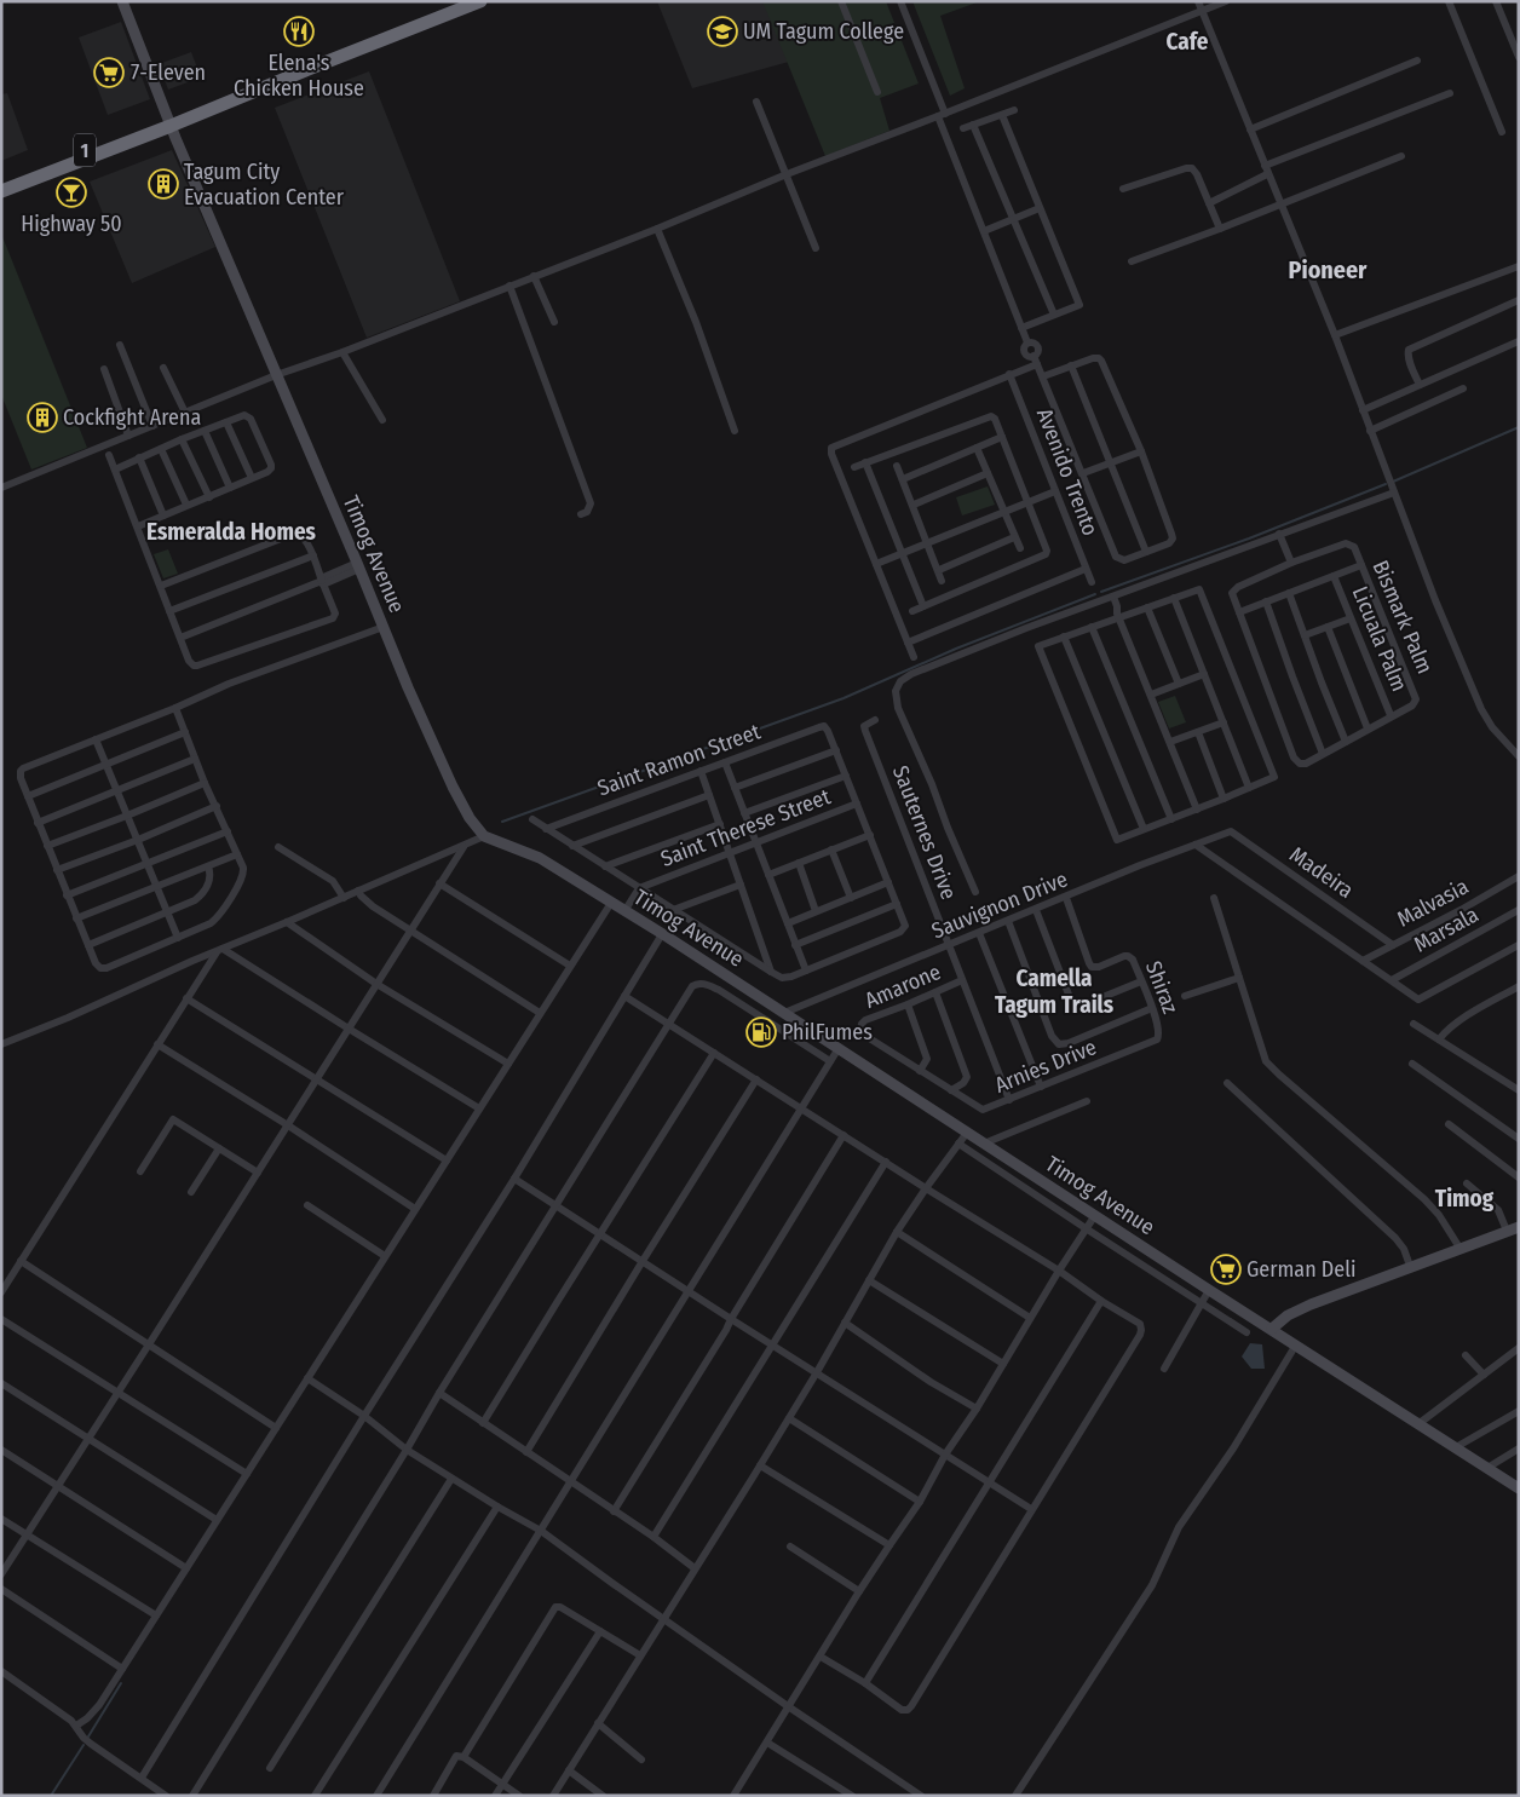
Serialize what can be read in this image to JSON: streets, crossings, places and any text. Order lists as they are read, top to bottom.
{
  "streets": {
    "highway": ["1"],
    "main road": ["Timog Avenue"],
    "street": [
      "Avenido Trento",
      "Bismark Palm",
      "Licuala Palm",
      "Saint Ramon Street",
      "Saint Therese Street",
      "Sauternes Drive",
      "Madeira",
      "Malvasia",
      "Sauvignon Drive",
      "Marsala",
      "Amarone",
      "Shiraz",
      "Arnies Drive"
    ]
  },
  "crossings": [
    ["1", "Timog Avenue"],
    ["Timog Avenue", "Saint Therese Street"],
    ["Timog Avenue", "Sauvignon Drive"],
    ["Bismark Palm", "Licuala Palm"],
    ["Sauternes Drive", "Sauvignon Drive"],
    ["Sauternes Drive", "Amarone"],
    ["Sauternes Drive", "Arnies Drive"],
    ["Madeira", "Malvasia"],
    ["Madeira", "Sauvignon Drive"],
    ["Sauvignon Drive", "Shiraz"],
    ["Amarone", "Arnies Drive"],
    ["Shiraz", "Arnies Drive"]
  ],
  "districts": [
    "Cafe",
    "Pioneer",
    "Esmeralda Homes",
    "Camella Tagum Trails",
    "Timog"
  ],
  "places": {
    "restaurant": ["Elena's Chicken House"],
    "school or university": ["UM Tagum College"],
    "supermarket": ["7-Eleven", "German Deli"],
    "building": ["Tagum City Evacuation Center", "Cockfight Arena"],
    "bar": ["Highway 50"],
    "fuel station": ["PhilFumes"]
  }
}
